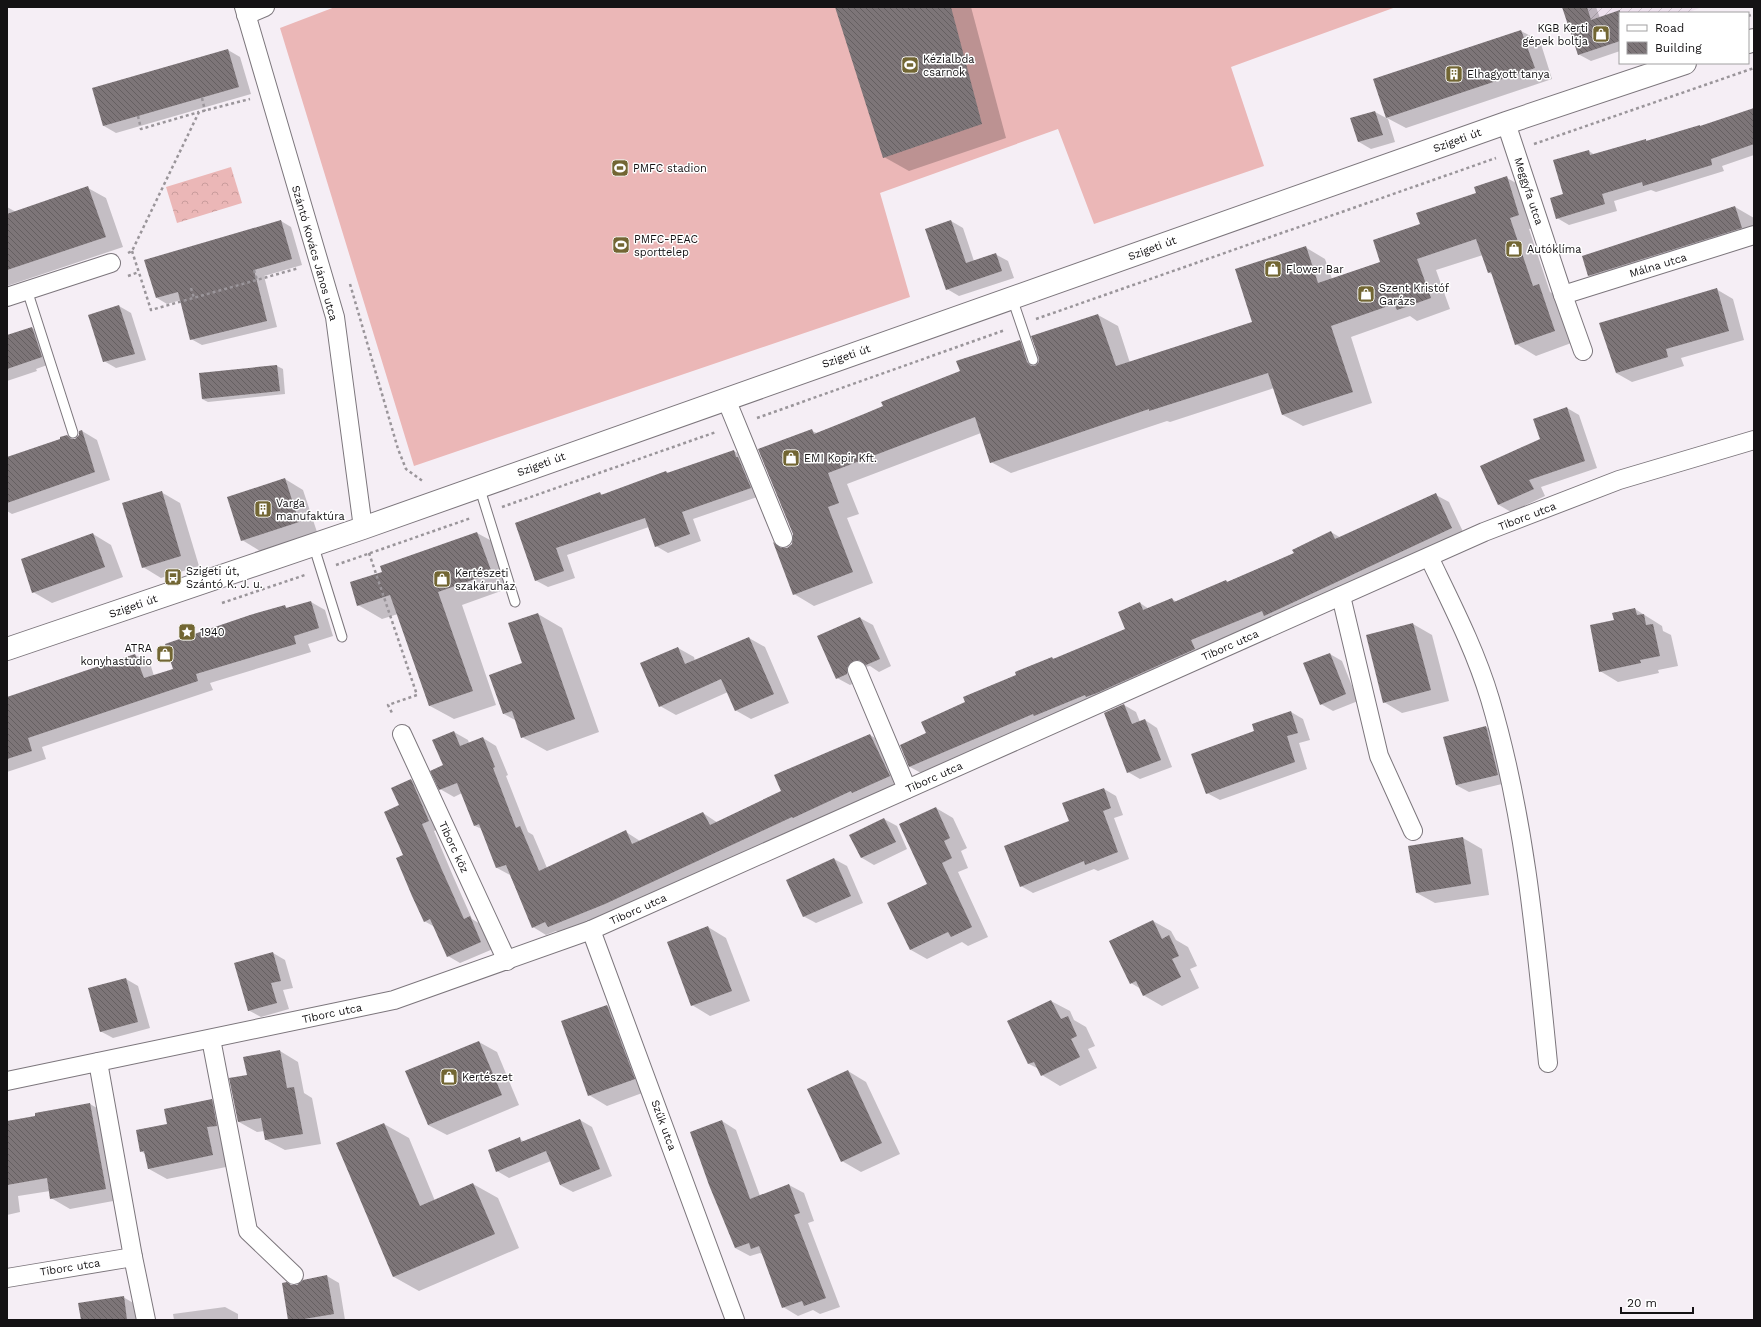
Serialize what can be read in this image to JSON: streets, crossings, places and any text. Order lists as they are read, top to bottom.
{
  "streets": {
    "street": [
      "Szigeti út",
      "Meggyfa utca",
      "Szántó Kovács János utca",
      "Málna utca",
      "Tiborc utca",
      "Tiborc köz",
      "Szűk utca"
    ]
  },
  "crossings": [
    ["Szigeti út", "Meggyfa utca"],
    ["Szigeti út", "Szántó Kovács János utca"],
    ["Meggyfa utca", "Málna utca"],
    ["Tiborc utca", "Tiborc köz"],
    ["Tiborc utca", "Szűk utca"]
  ],
  "places": {
    "shop": [
      "KGB Kerti gépek boltja",
      "Autóklíma",
      "Flower Bar",
      "Szent Kristóf Garázs",
      "EMI Kopir Kft.",
      "Kertészeti szakáruház",
      "ATRA konyhastudio",
      "Kertészet"
    ],
    "sports": ["Kézialbda csarnok", "PMFC stadion", "PMFC-PEAC sporttelep"],
    "building": ["Elhagyott tanya", "Varga manufaktúra"],
    "bus stop": ["Szigeti út, Szántó K. J. u."],
    "place": ["1940"]
  },
  "legend": ["Road", "Building"],
  "scale_bar": "20 m"
}
